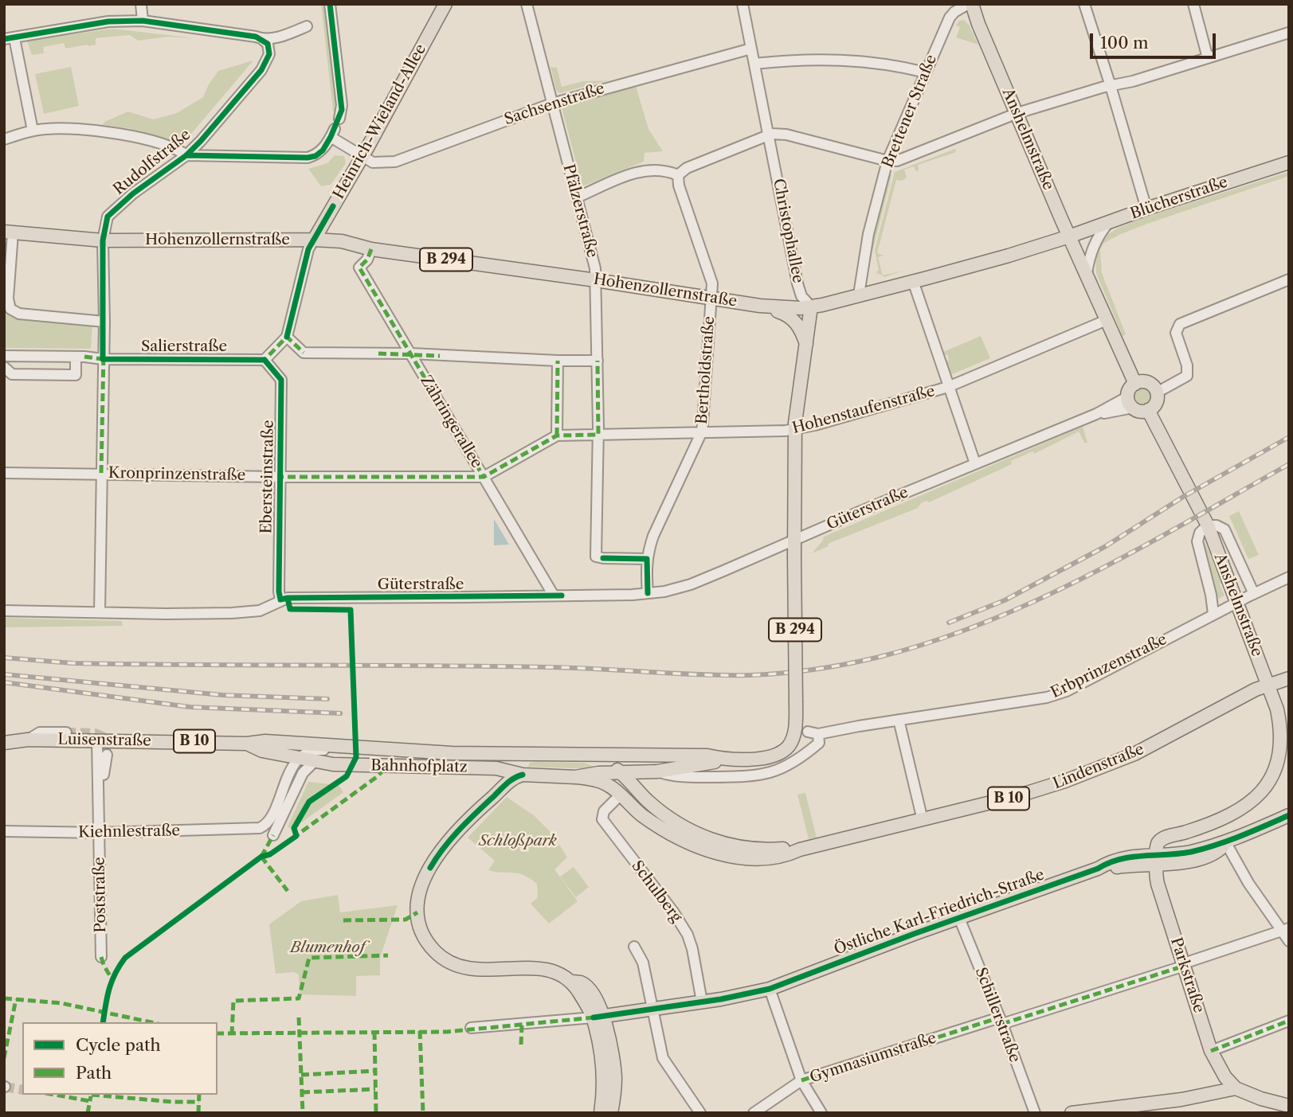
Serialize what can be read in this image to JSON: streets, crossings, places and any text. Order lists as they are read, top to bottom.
{
  "streets": {
    "main road": [
      "Heinrich-Wieland-Allee",
      "Anshelmstraße",
      "Blücherstraße",
      "Hohenzollernstraße",
      "B 294",
      "Luisenstraße",
      "B 10",
      "Bahnhofplatz",
      "Lindenstraße",
      "Östliche Karl-Friedrich-Straße",
      "Parkstraße"
    ],
    "street": [
      "Sachsenstraße",
      "Brettener Straße",
      "Rudolfstraße",
      "Pfälzerstraße",
      "Christophallee",
      "Salierstraße",
      "Bertholdstraße",
      "Hohenstaufenstraße",
      "Zähringerallee",
      "Kronprinzenstraße",
      "Ebersteinstraße",
      "Güterstraße",
      "Erbprinzenstraße",
      "Kiehnlestraße",
      "Schulberg",
      "Poststraße",
      "Schillerstraße",
      "Gymnasiumstraße"
    ]
  },
  "crossings": [
    ["Sachsenstraße", "Heinrich-Wieland-Allee"],
    ["Sachsenstraße", "Pfälzerstraße"],
    ["Sachsenstraße", "Christophallee"],
    ["Brettener Straße", "Anshelmstraße"],
    ["Brettener Straße", "Hohenzollernstraße"],
    ["Heinrich-Wieland-Allee", "Hohenzollernstraße"],
    ["Anshelmstraße", "Blücherstraße"],
    ["Anshelmstraße", "Hohenzollernstraße"],
    ["Anshelmstraße", "Hohenstaufenstraße"],
    ["Anshelmstraße", "Güterstraße"],
    ["Anshelmstraße", "Erbprinzenstraße"],
    ["Anshelmstraße", "Lindenstraße"],
    ["Rudolfstraße", "Hohenzollernstraße"],
    ["Rudolfstraße", "Salierstraße"],
    ["Rudolfstraße", "Kronprinzenstraße"],
    ["Rudolfstraße", "Güterstraße"],
    ["Blücherstraße", "Hohenzollernstraße"],
    ["Pfälzerstraße", "Hohenzollernstraße"],
    ["Pfälzerstraße", "Bertholdstraße"],
    ["Pfälzerstraße", "Hohenstaufenstraße"],
    ["Christophallee", "Hohenzollernstraße"],
    ["Christophallee", "B 294"],
    ["Hohenzollernstraße", "B 294"],
    ["Hohenzollernstraße", "Bertholdstraße"],
    ["Hohenzollernstraße", "Zähringerallee"],
    ["B 294", "Hohenstaufenstraße"],
    ["B 294", "Güterstraße"],
    ["B 294", "B 10"],
    ["B 294", "Bahnhofplatz"],
    ["B 294", "Lindenstraße"],
    ["Salierstraße", "Ebersteinstraße"],
    ["Bertholdstraße", "Hohenstaufenstraße"],
    ["Bertholdstraße", "Güterstraße"],
    ["Hohenstaufenstraße", "Zähringerallee"],
    ["Hohenstaufenstraße", "Kronprinzenstraße"],
    ["Zähringerallee", "Kronprinzenstraße"],
    ["Zähringerallee", "Güterstraße"],
    ["Kronprinzenstraße", "Ebersteinstraße"],
    ["Ebersteinstraße", "Güterstraße"],
    ["Luisenstraße", "Bahnhofplatz"],
    ["Luisenstraße", "Kiehnlestraße"],
    ["Luisenstraße", "Poststraße"],
    ["B 10", "Bahnhofplatz"],
    ["B 10", "Lindenstraße"],
    ["Bahnhofplatz", "Lindenstraße"],
    ["Bahnhofplatz", "Kiehnlestraße"],
    ["Lindenstraße", "Schulberg"],
    ["Kiehnlestraße", "Poststraße"],
    ["Schulberg", "Östliche Karl-Friedrich-Straße"],
    ["Östliche Karl-Friedrich-Straße", "Parkstraße"],
    ["Östliche Karl-Friedrich-Straße", "Schillerstraße"],
    ["Parkstraße", "Gymnasiumstraße"],
    ["Schillerstraße", "Gymnasiumstraße"]
  ],
  "parks": ["Schloßpark", "Blumenhof"],
  "legend": ["Cycle path", "Path"],
  "scale_bar": "100 m"
}
